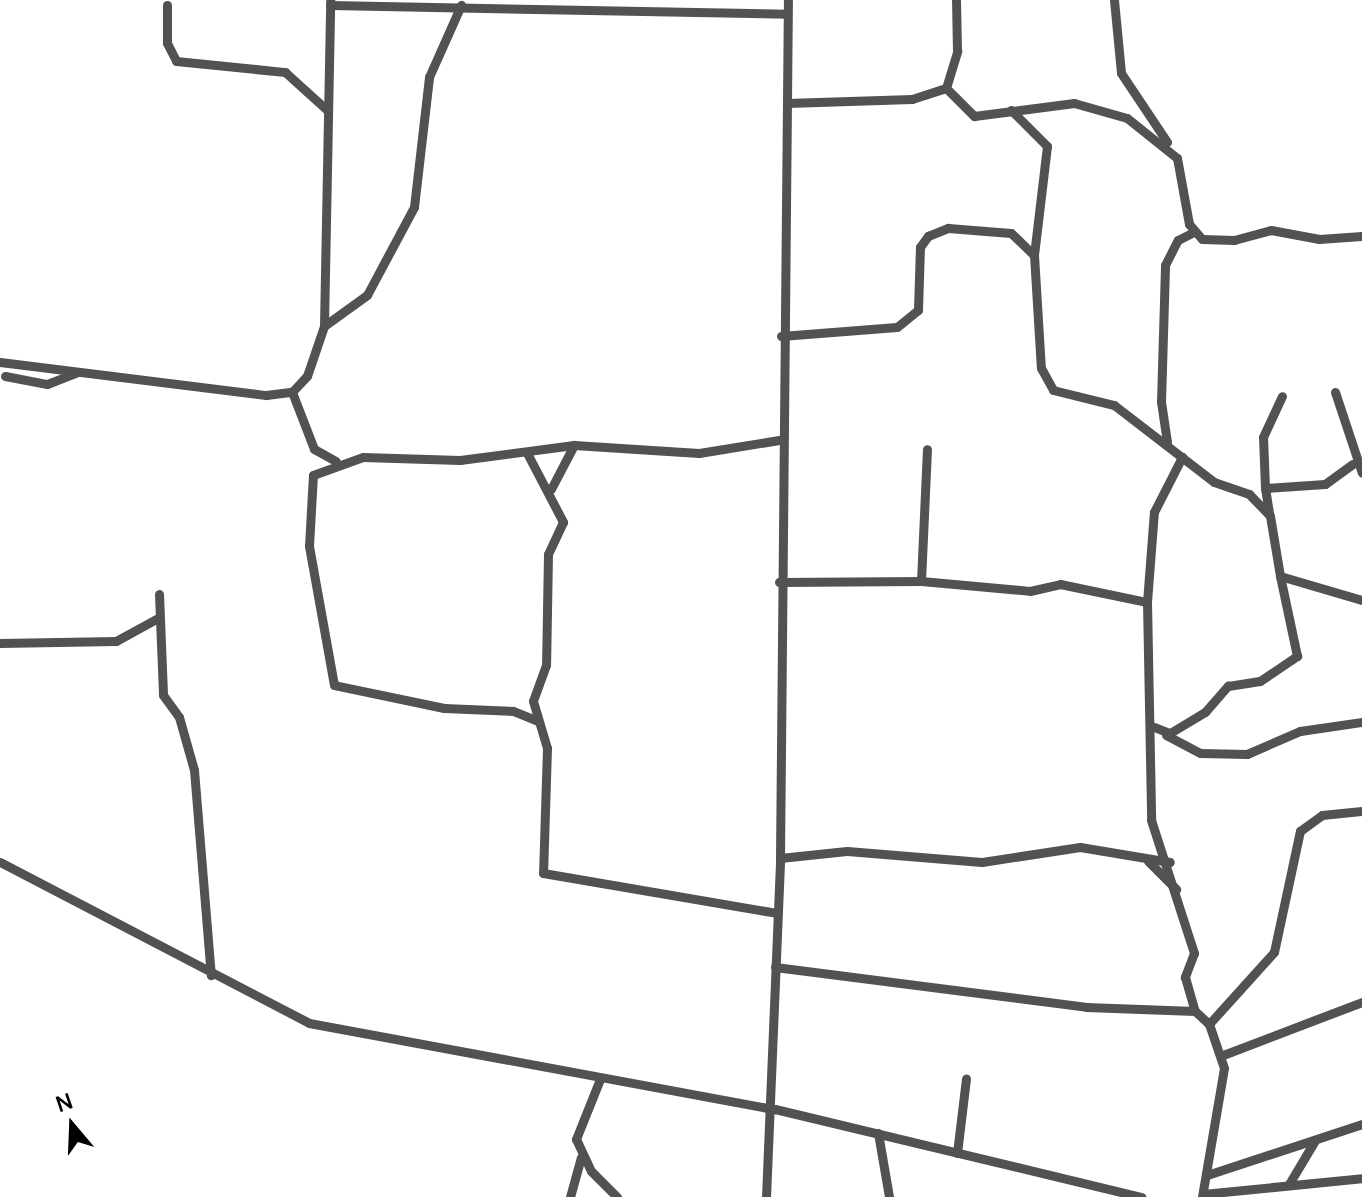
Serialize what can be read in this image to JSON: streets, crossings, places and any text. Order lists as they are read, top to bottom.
{
  "north": "top"
}
